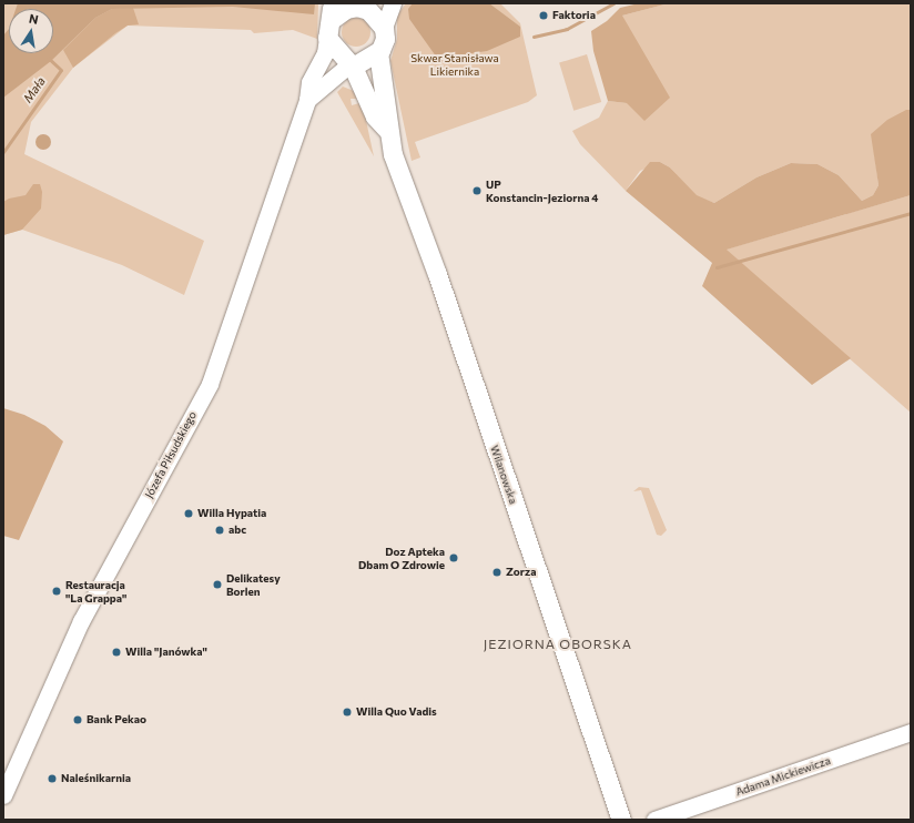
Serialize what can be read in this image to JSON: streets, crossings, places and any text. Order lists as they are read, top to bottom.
{
  "streets": {
    "main road": ["Wilanowska"],
    "street": ["Józefa Piłsudskiego", "Adama Mickiewicza"]
  },
  "crossings": [
    ["Józefa Piłsudskiego", "Wilanowska"]
  ],
  "districts": ["JEZIORNA OBORSKA"],
  "water": ["Mała"],
  "parks": ["Skwer Stanisława Likiernika"],
  "places": [
    "Faktoria",
    "UP Konstancin-Jeziorna 4",
    "Willa Hypatia",
    "abc",
    "Doz Apteka Dbam O Zdrowie",
    "Zorza",
    "Delikatesy Borlen",
    "Restauracja \"La Grappa\"",
    "Willa \"Janówka\"",
    "Willa Quo Vadis",
    "Bank Pekao",
    "Naleśnikarnia"
  ],
  "north": "top"
}
